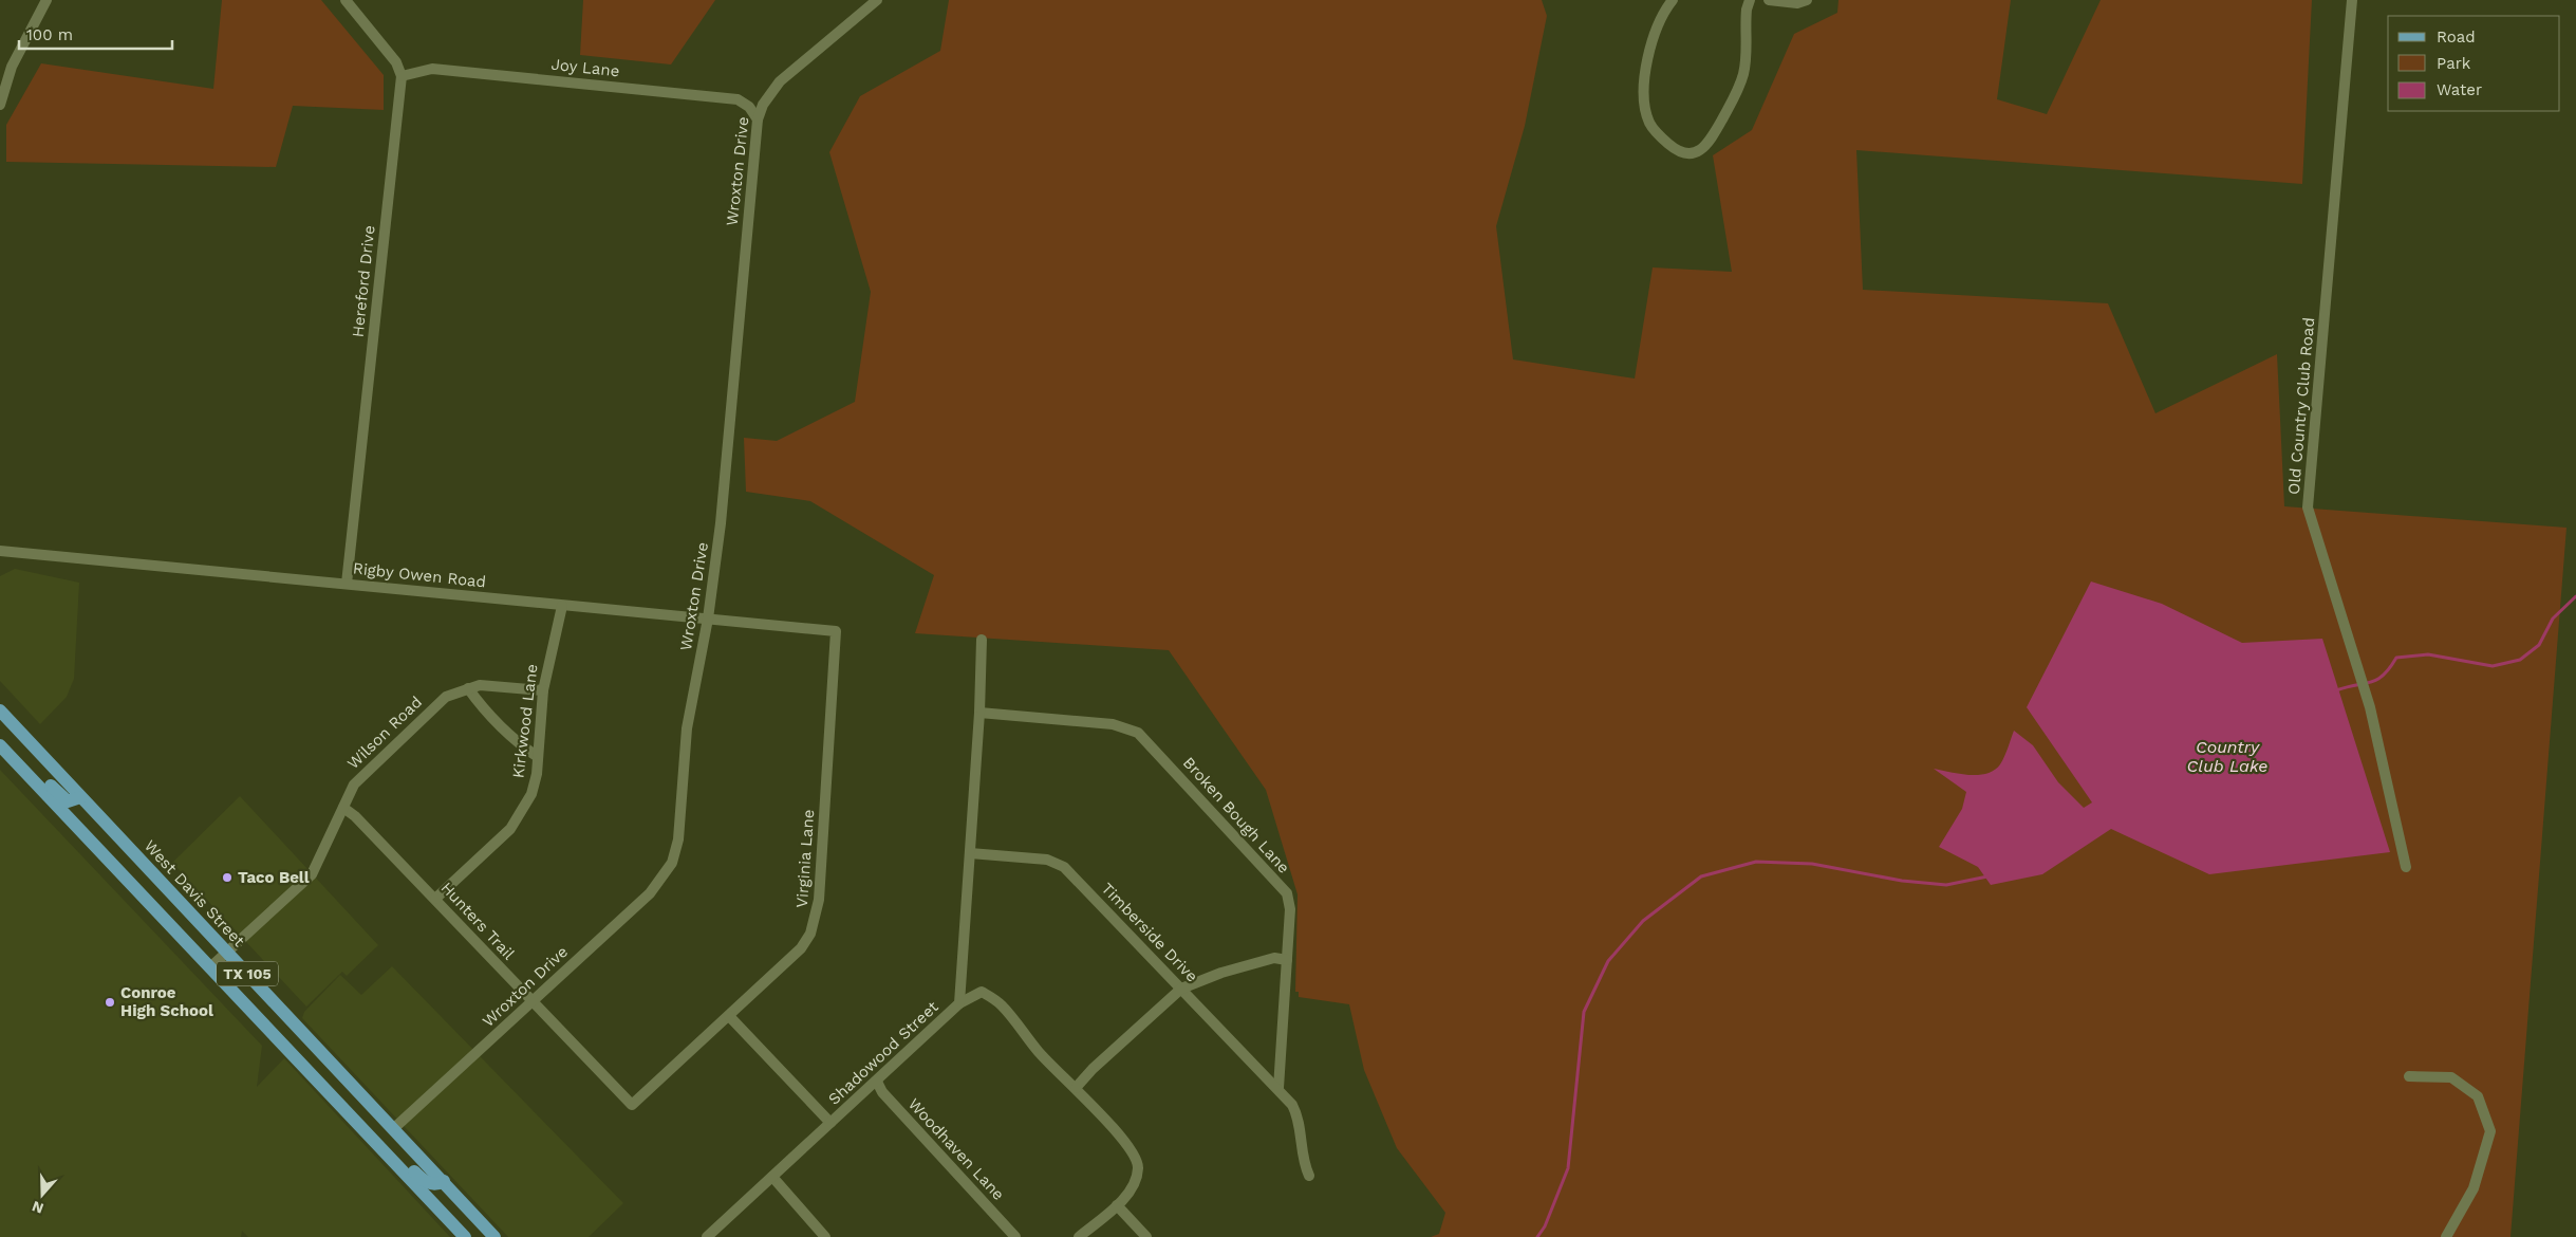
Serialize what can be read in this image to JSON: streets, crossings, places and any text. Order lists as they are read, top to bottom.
{
  "streets": {
    "main road": ["West Davis Street", "TX 105"],
    "street": [
      "Joy Lane",
      "Wroxton Drive",
      "Hereford Drive",
      "Old Country Club Road",
      "Rigby Owen Road",
      "Kirkwood Lane",
      "Wilson Road",
      "Broken Bough Lane",
      "Virginia Lane",
      "Hunters Trail",
      "Timberside Drive",
      "Shadowood Street",
      "Woodhaven Lane"
    ]
  },
  "crossings": [
    ["Joy Lane", "Wroxton Drive"],
    ["Joy Lane", "Hereford Drive"],
    ["Wroxton Drive", "Rigby Owen Road"],
    ["Wroxton Drive", "West Davis Street"],
    ["Wroxton Drive", "Hunters Trail"],
    ["Hereford Drive", "Rigby Owen Road"],
    ["Rigby Owen Road", "Kirkwood Lane"],
    ["Rigby Owen Road", "Virginia Lane"],
    ["Kirkwood Lane", "Wilson Road"],
    ["Kirkwood Lane", "Hunters Trail"],
    ["Wilson Road", "West Davis Street"],
    ["Wilson Road", "Hunters Trail"],
    ["Wilson Road", "TX 105"],
    ["Broken Bough Lane", "Timberside Drive"],
    ["Broken Bough Lane", "Shadowood Street"],
    ["Virginia Lane", "Hunters Trail"],
    ["Timberside Drive", "Shadowood Street"],
    ["Shadowood Street", "Woodhaven Lane"]
  ],
  "water": ["Country Club Lake"],
  "places": ["Taco Bell", "Conroe High School"],
  "legend": ["Road", "Park", "Water"],
  "scale_bar": "100 m",
  "north": "bottom"
}
